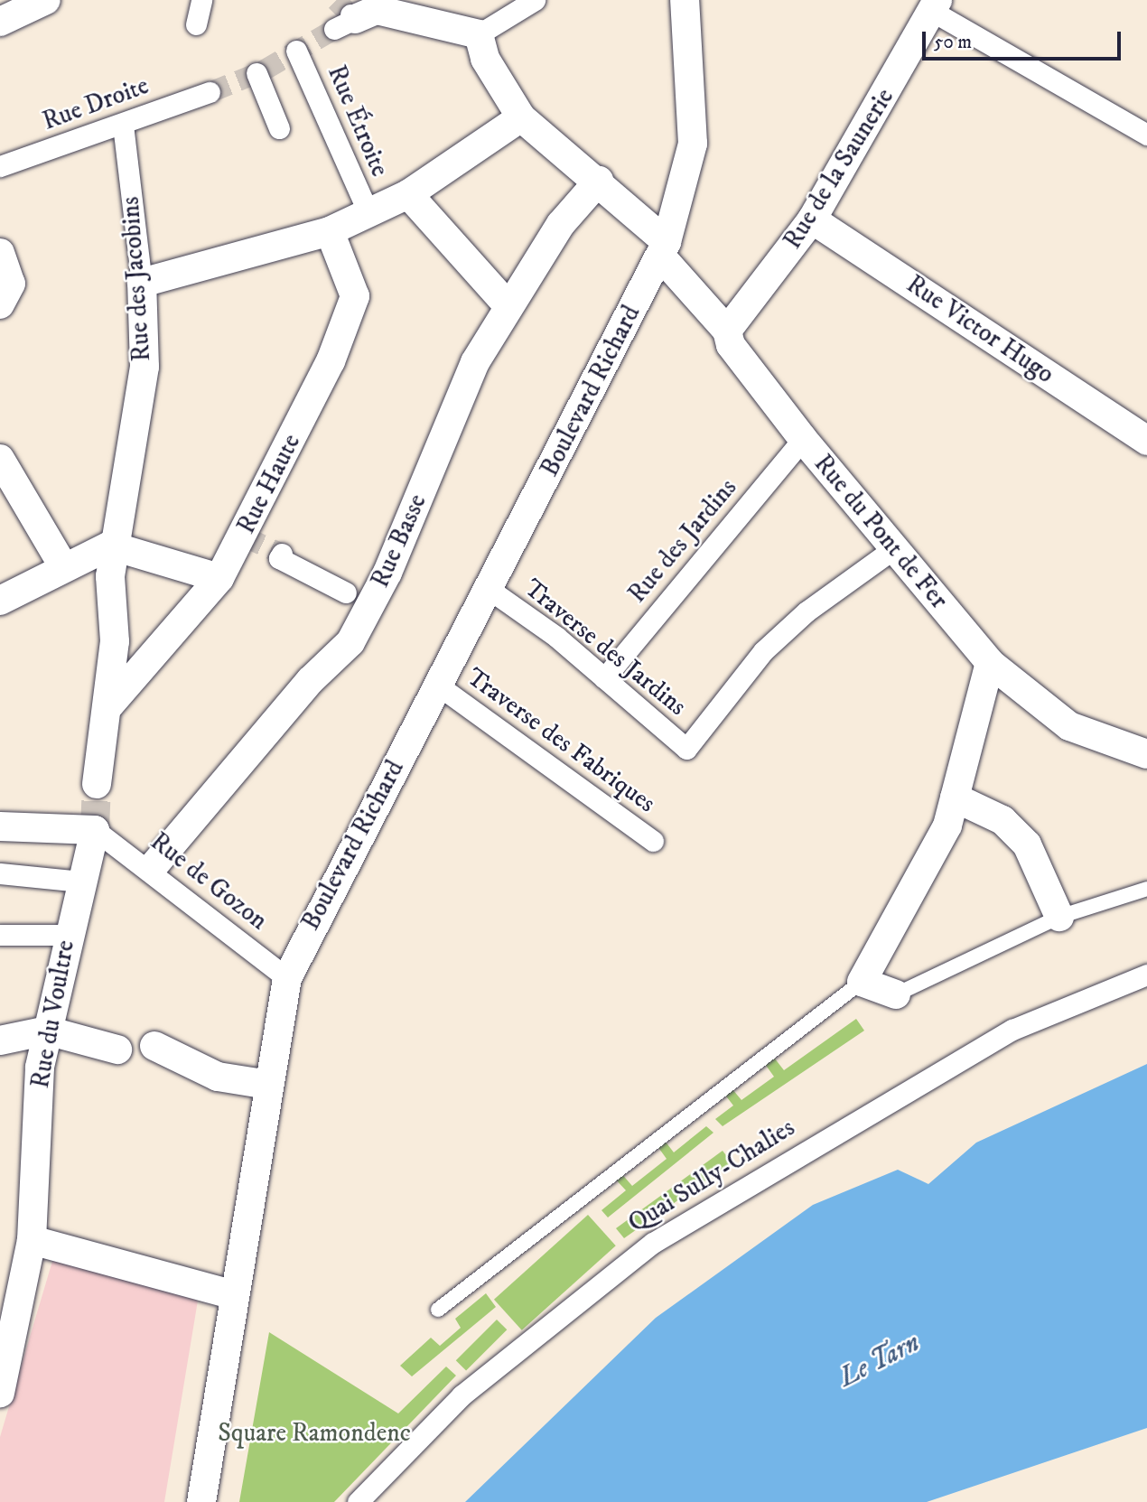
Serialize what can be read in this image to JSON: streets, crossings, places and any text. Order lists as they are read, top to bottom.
{
  "streets": {
    "street": [
      "Rue Droite",
      "Rue Étroite",
      "Rue de la Saunerie",
      "Rue des Jacobins",
      "Rue Victor Hugo",
      "Boulevard Richard",
      "Rue Haute",
      "Rue du Pont de Fer",
      "Rue Basse",
      "Rue des Jardins",
      "Traverse des Jardins",
      "Traverse des Fabriques",
      "Rue de Gozon",
      "Rue du Voultre",
      "Quai Sully-Chalies"
    ]
  },
  "crossings": [
    ["Rue Droite", "Rue des Jacobins"],
    ["Rue de la Saunerie", "Rue Victor Hugo"],
    ["Rue de la Saunerie", "Rue du Pont de Fer"],
    ["Boulevard Richard", "Rue du Pont de Fer"],
    ["Boulevard Richard", "Traverse des Jardins"],
    ["Boulevard Richard", "Traverse des Fabriques"],
    ["Boulevard Richard", "Rue de Gozon"],
    ["Rue du Pont de Fer", "Rue Basse"],
    ["Rue du Pont de Fer", "Rue des Jardins"],
    ["Rue du Pont de Fer", "Traverse des Jardins"],
    ["Rue Basse", "Rue de Gozon"],
    ["Rue des Jardins", "Traverse des Jardins"],
    ["Rue de Gozon", "Rue du Voultre"]
  ],
  "water": ["Le Tarn"],
  "parks": ["Square Ramondenc"],
  "scale_bar": "50 m"
}
